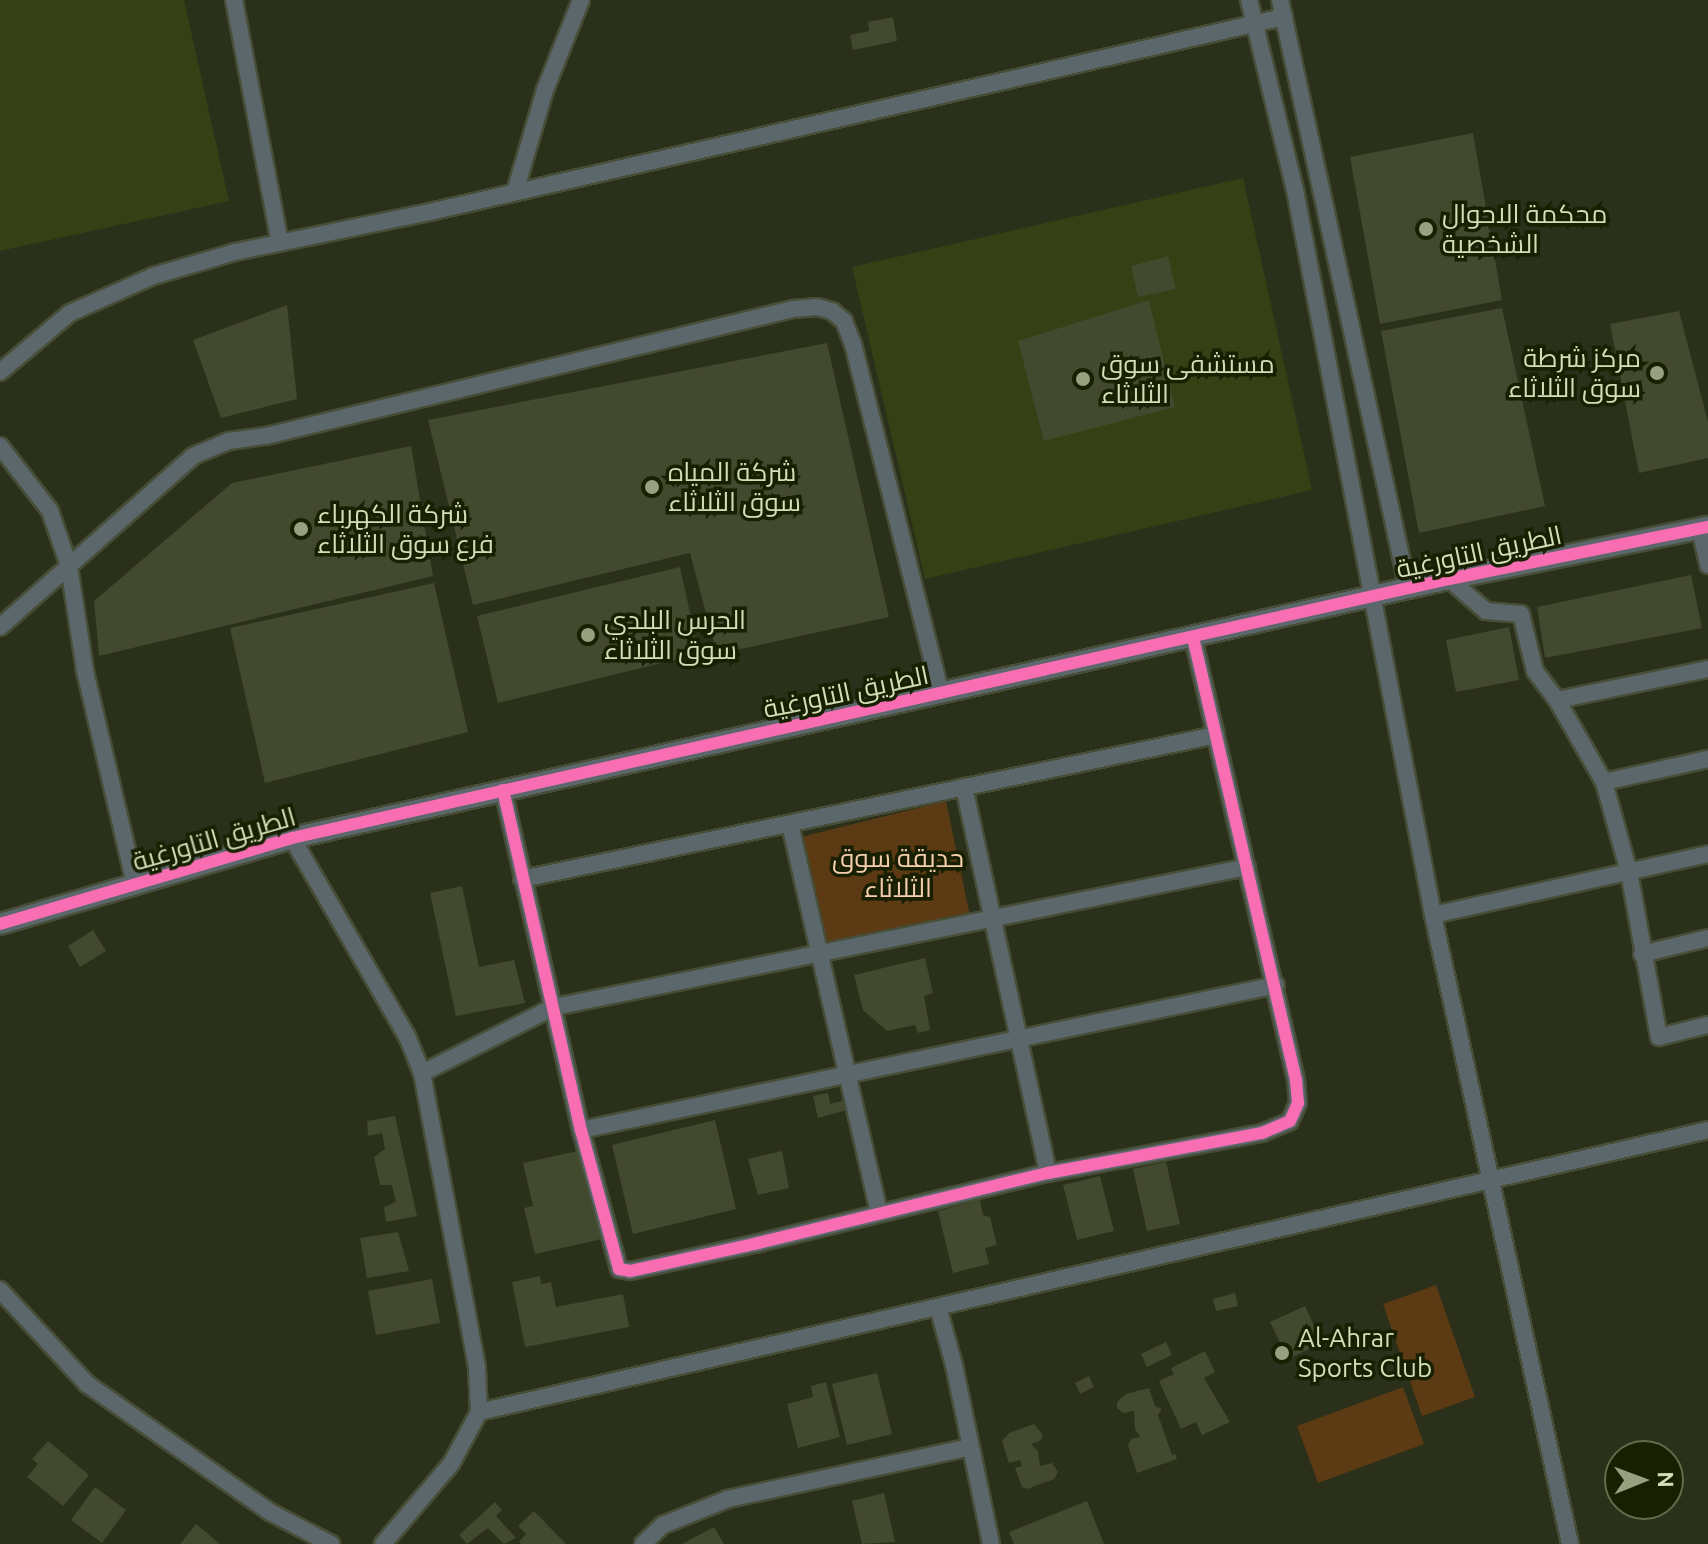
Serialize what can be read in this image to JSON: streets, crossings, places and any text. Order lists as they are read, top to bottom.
{
  "streets": {
    "street": ["الطريق التاورغية"]
  },
  "parks": ["حديقة سوق الثلاثاء"],
  "places": [
    "محكمة الاحوال الشخصية",
    "مركز شرطة سوق الثلاثاء",
    "مستشفى سوق الثلاثاء",
    "شركة المياه سوق الثلاثاء",
    "شركة الكهرباء فرع سوق الثلاثاء",
    "الحرس البلدي سوق الثلاثاء",
    "Al-Ahrar Sports Club"
  ],
  "north": "right"
}
